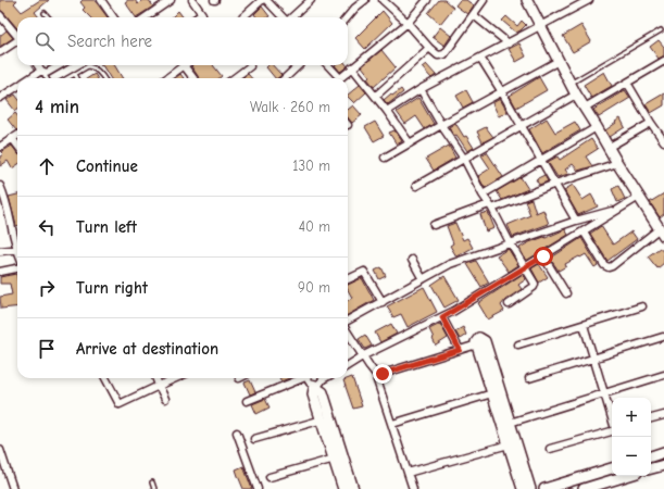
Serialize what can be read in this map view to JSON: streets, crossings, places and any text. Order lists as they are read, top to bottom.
{
  "page": {
    "search": "Search here",
    "heading": ["4 min", "Walk · 260 m"],
    "list": [
      ["Continue", "130 m"],
      ["Turn left", "40 m"],
      ["Turn right", "90 m"],
      "Arrive at destination"
    ],
    "map_buttons": ["+", "−"]
  }
}
